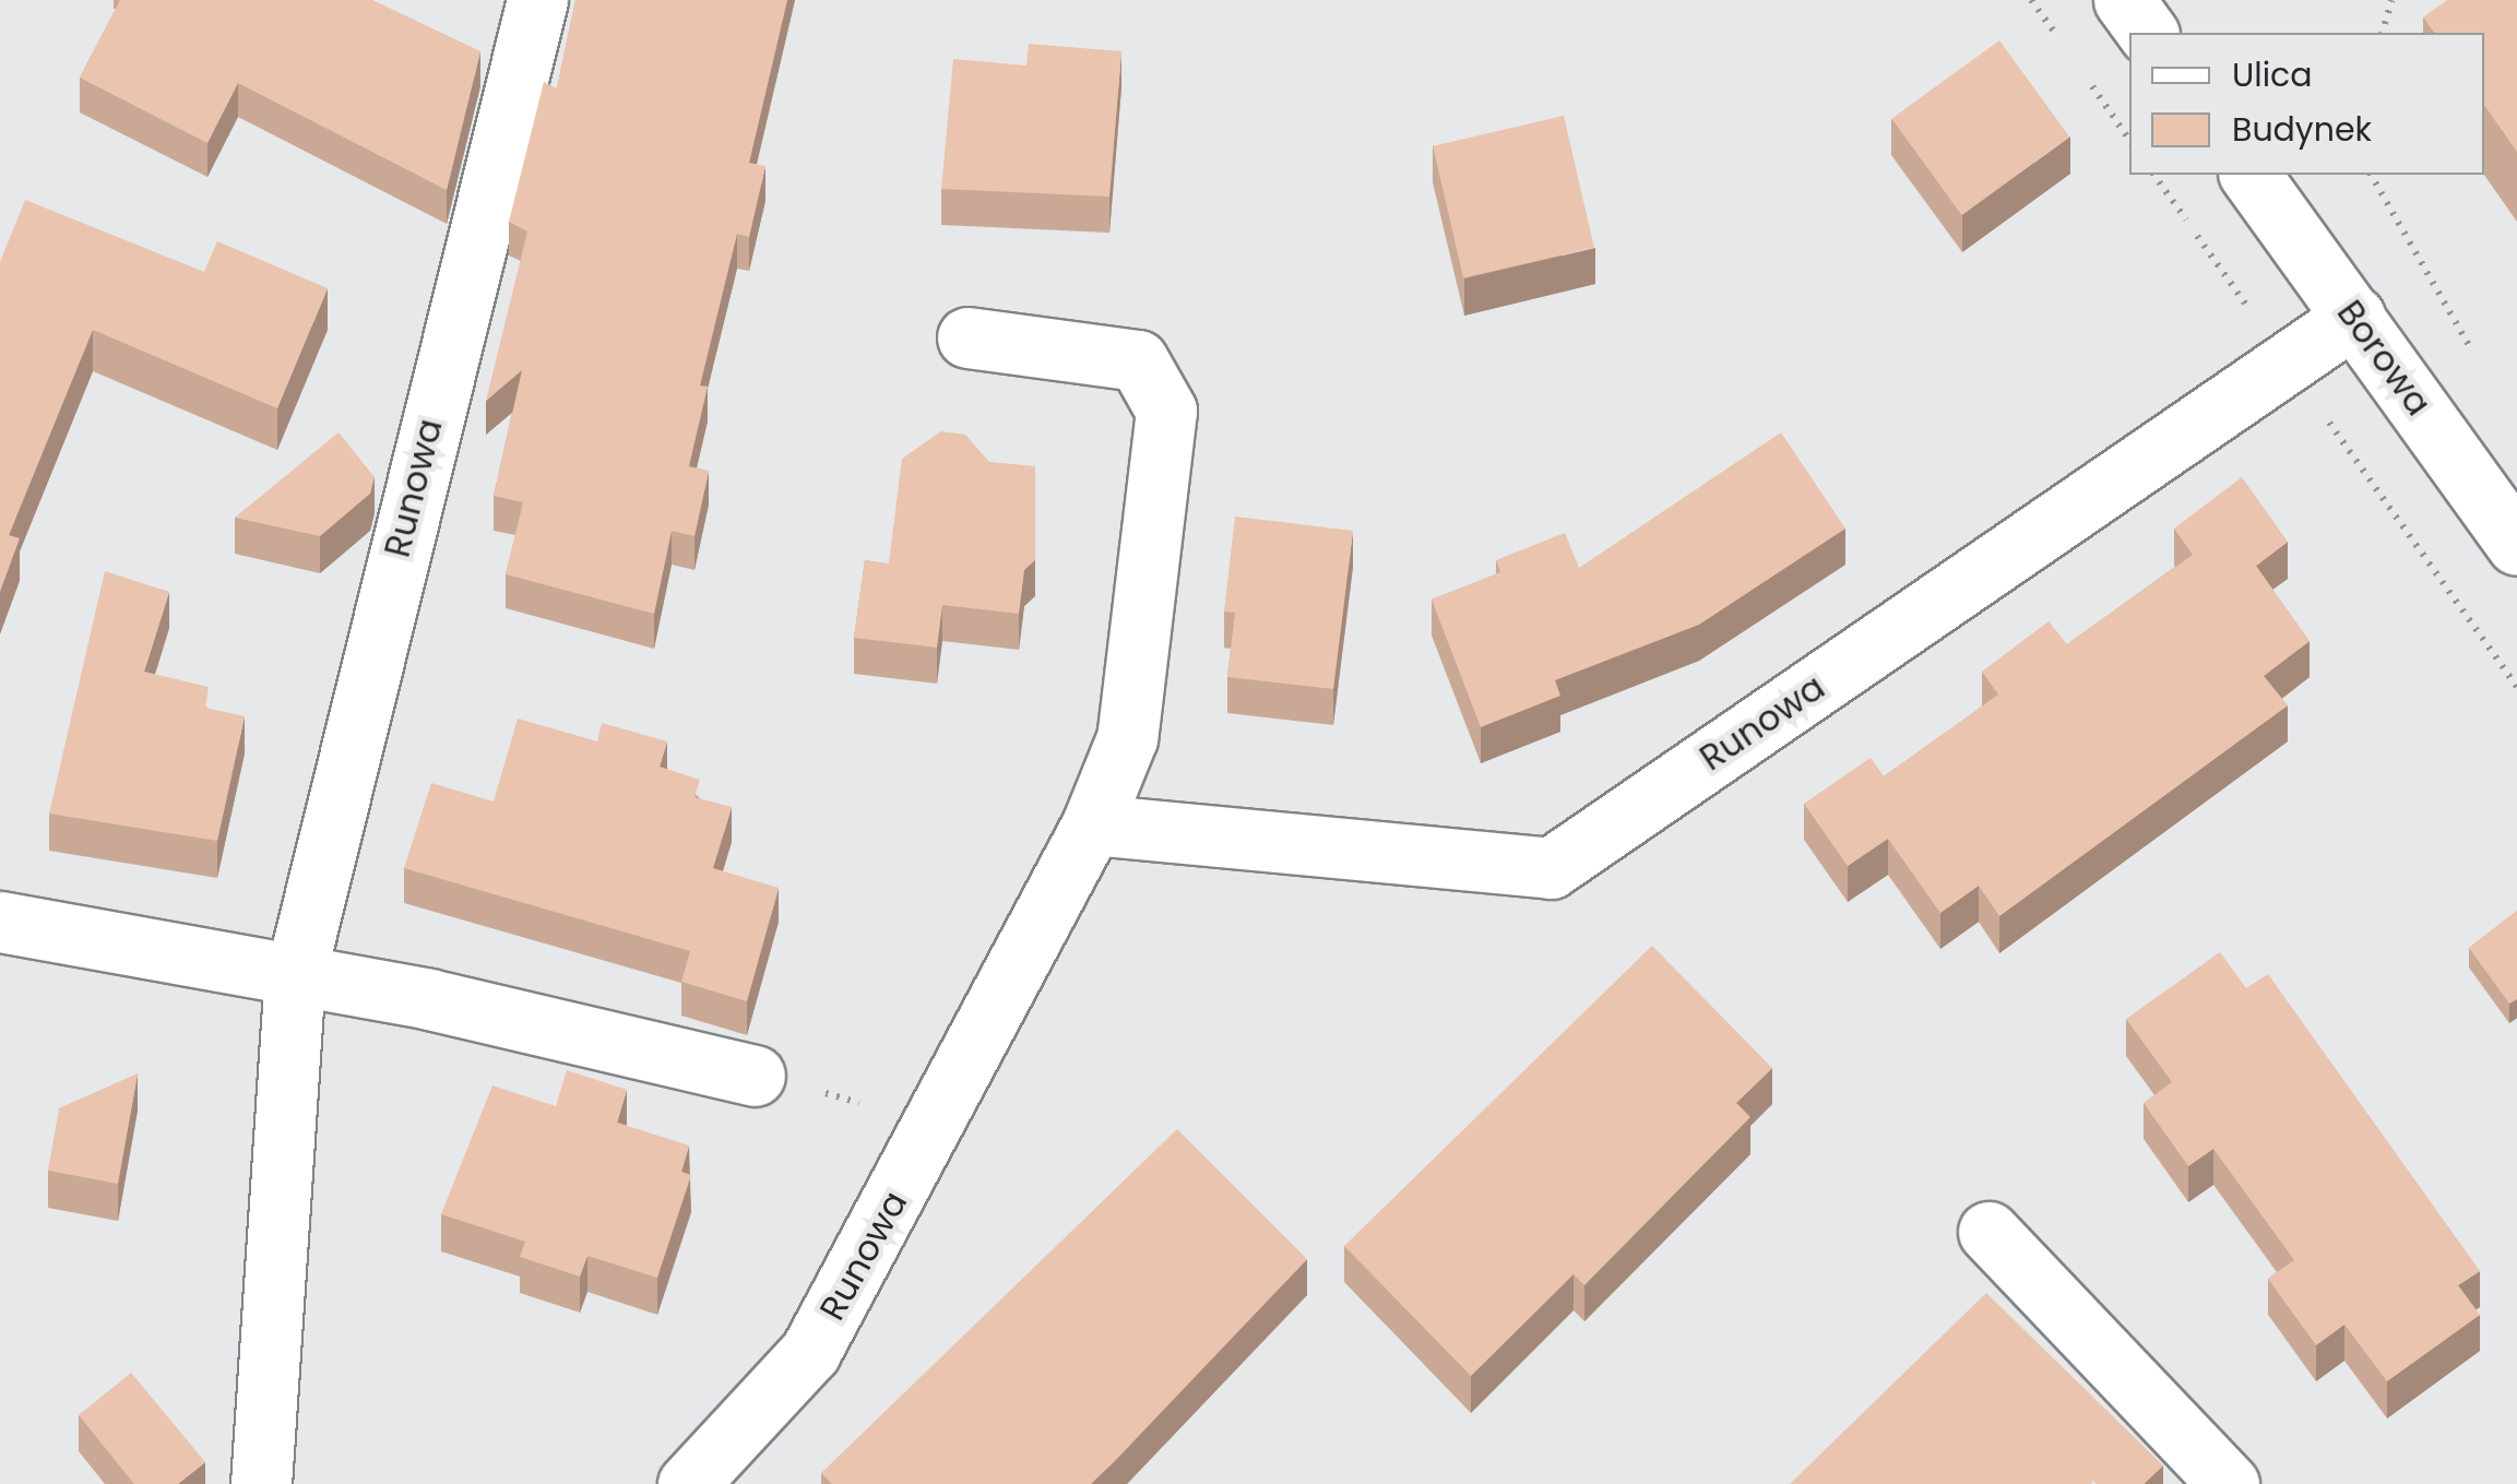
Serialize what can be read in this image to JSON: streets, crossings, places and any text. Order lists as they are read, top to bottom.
{
  "streets": {
    "street": ["Borowa", "Runowa"]
  },
  "crossings": [
    ["Borowa", "Runowa"]
  ],
  "legend": ["Ulica", "Budynek"]
}
